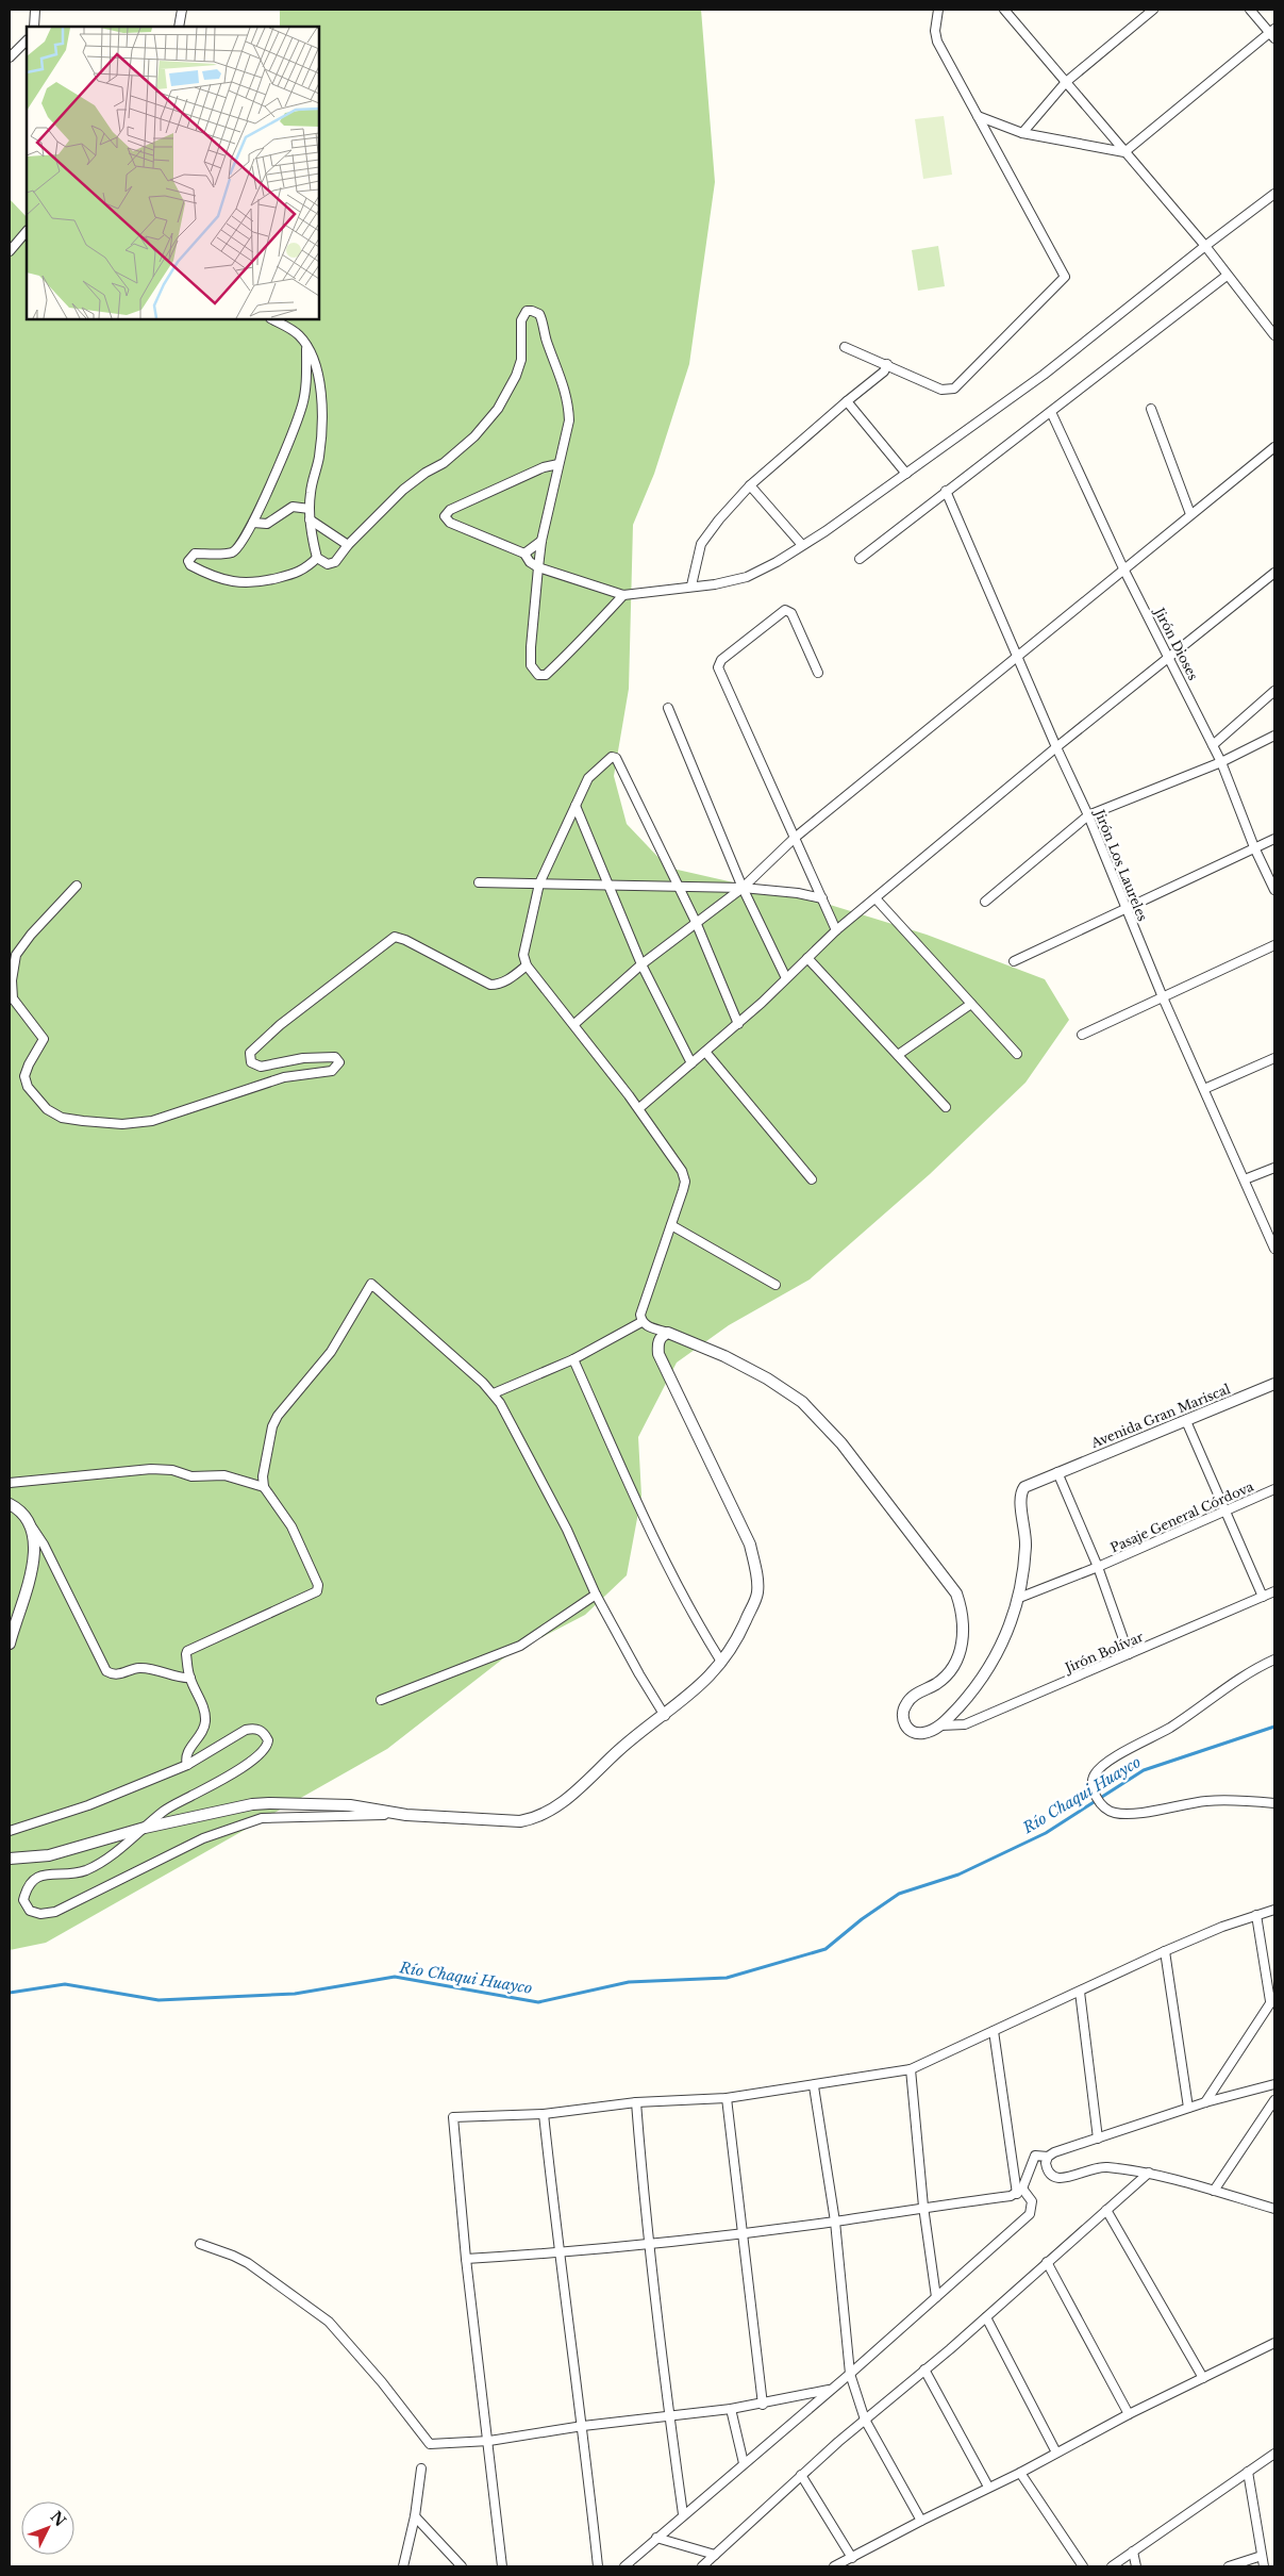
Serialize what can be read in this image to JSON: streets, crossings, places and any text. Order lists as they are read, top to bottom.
{
  "streets": {
    "street": [
      "Jirón Dioses",
      "Jirón Los Laureles",
      "Avenida Gran Mariscal",
      "Pasaje General Córdova",
      "Jirón Bolívar"
    ]
  },
  "crossings": [
    ["Avenida Gran Mariscal", "Pasaje General Córdova"]
  ],
  "water": ["Río Chaqui Huayco"],
  "north": "top right"
}
